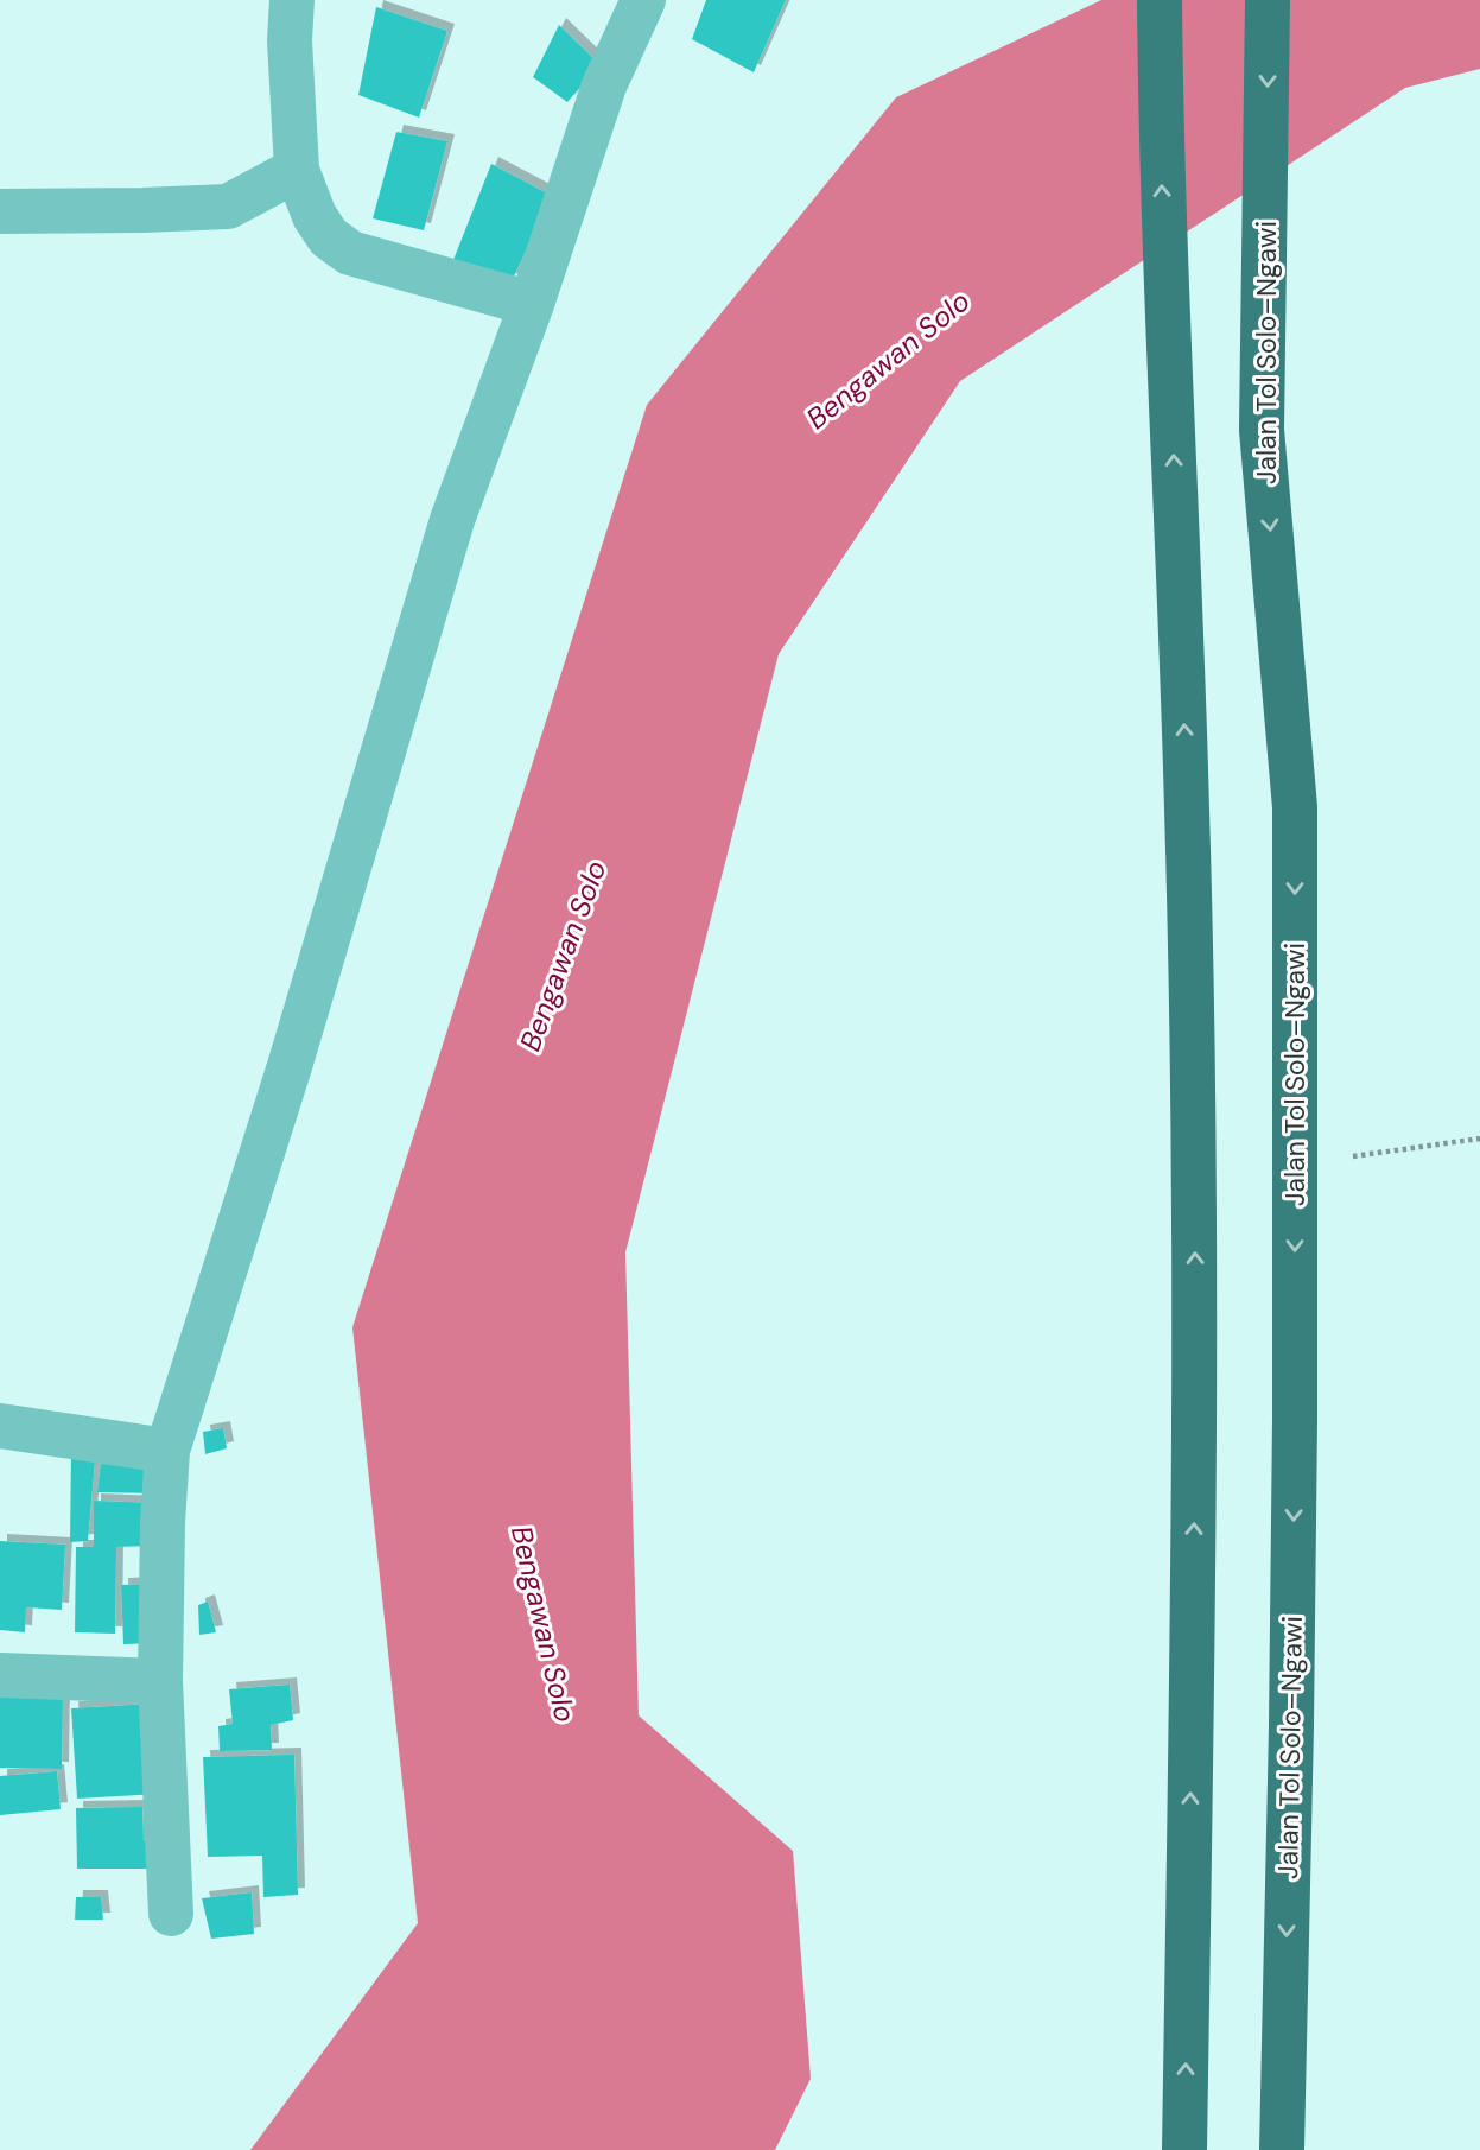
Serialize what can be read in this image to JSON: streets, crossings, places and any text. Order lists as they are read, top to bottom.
{
  "streets": {
    "highway": ["Jalan Tol Solo–Ngawi"]
  },
  "water": ["Bengawan Solo"]
}
